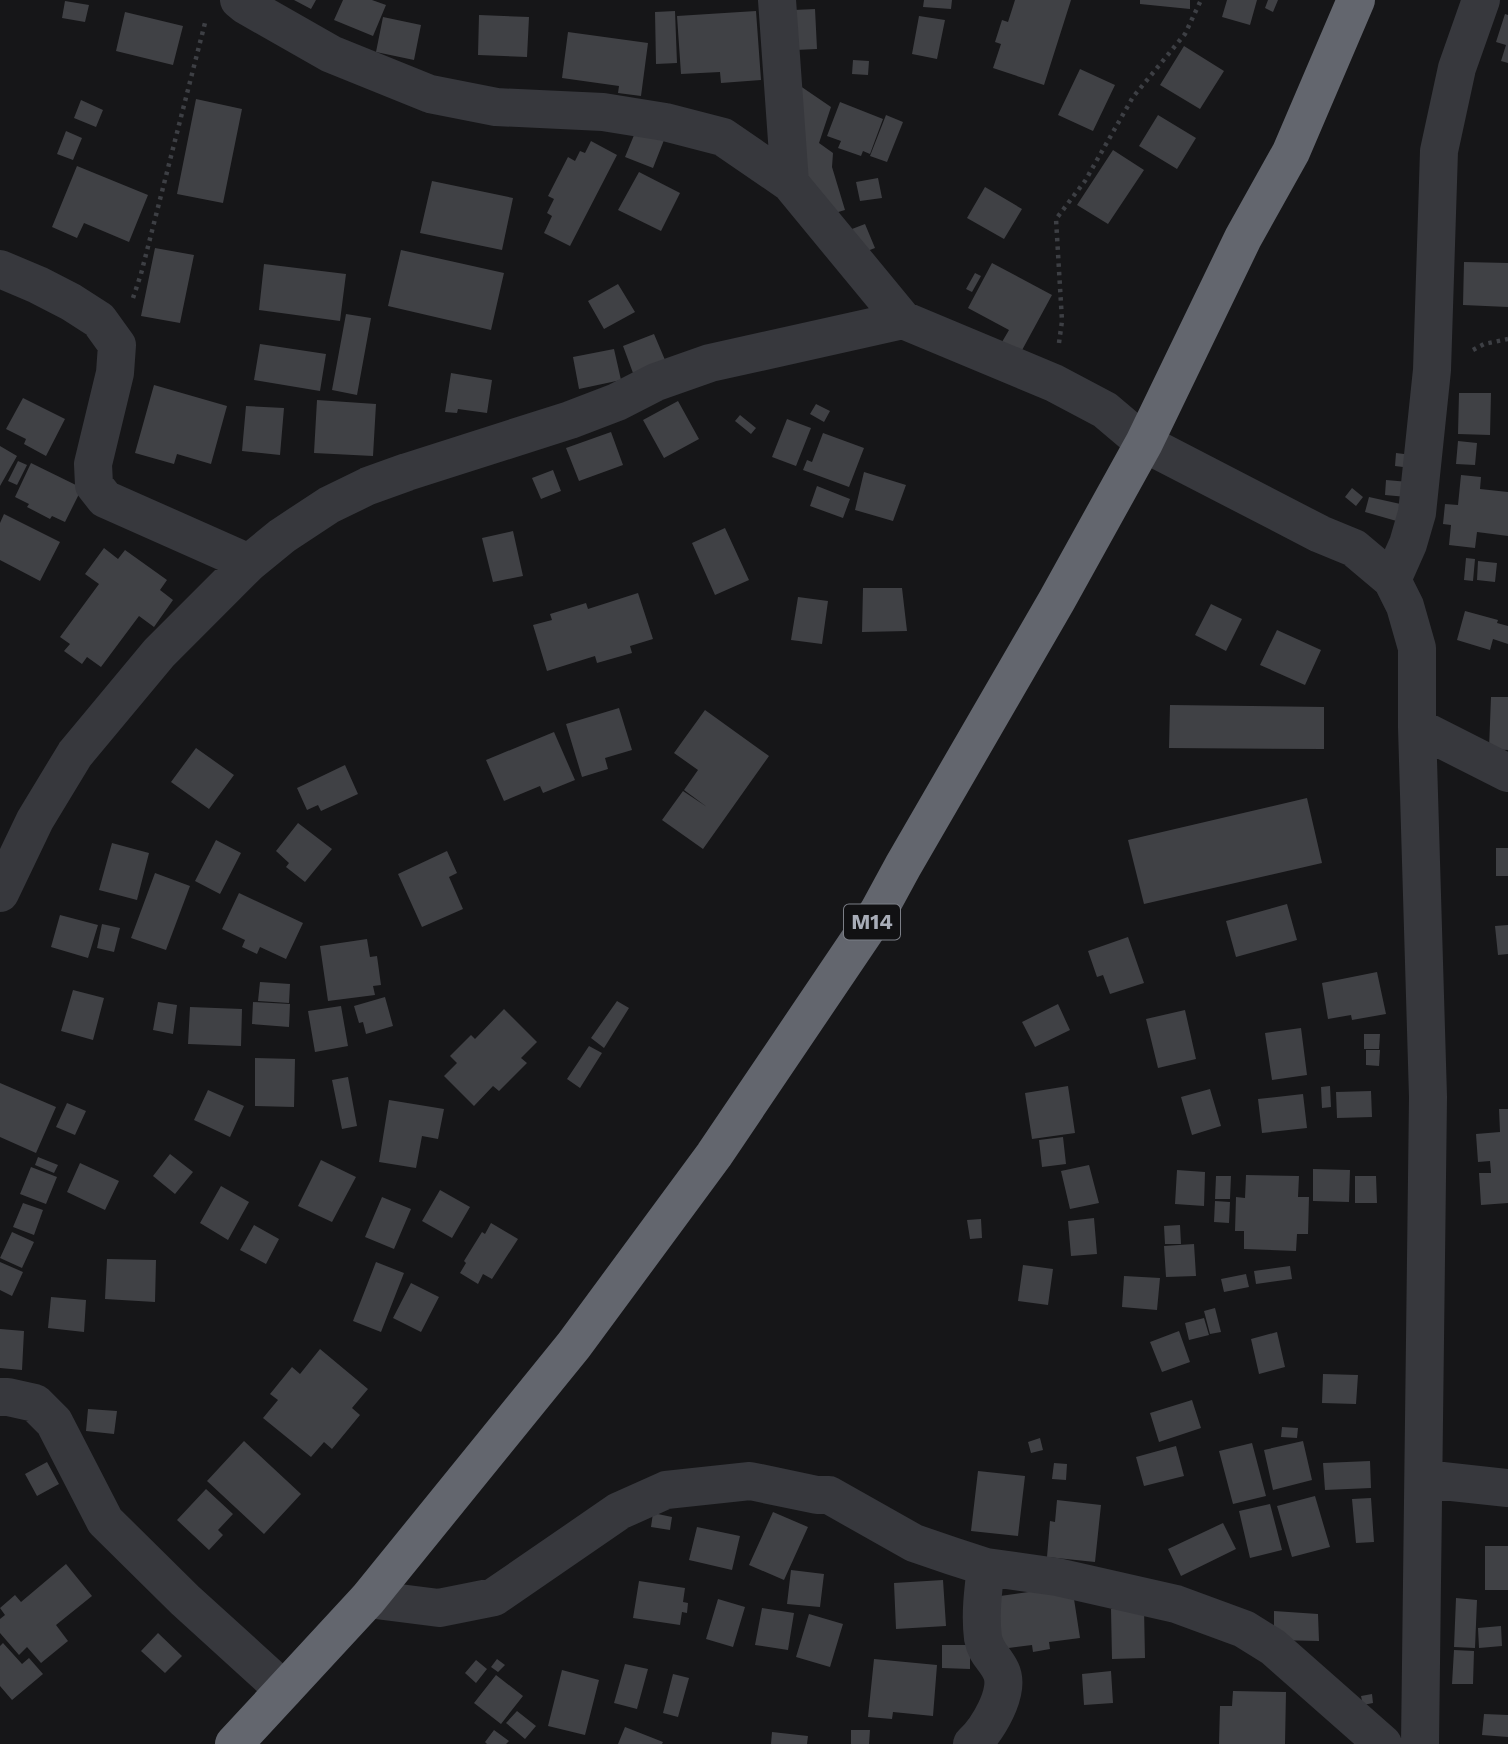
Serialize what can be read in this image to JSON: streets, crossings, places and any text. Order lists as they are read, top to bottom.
{
  "streets": {
    "highway": ["M14"]
  }
}
